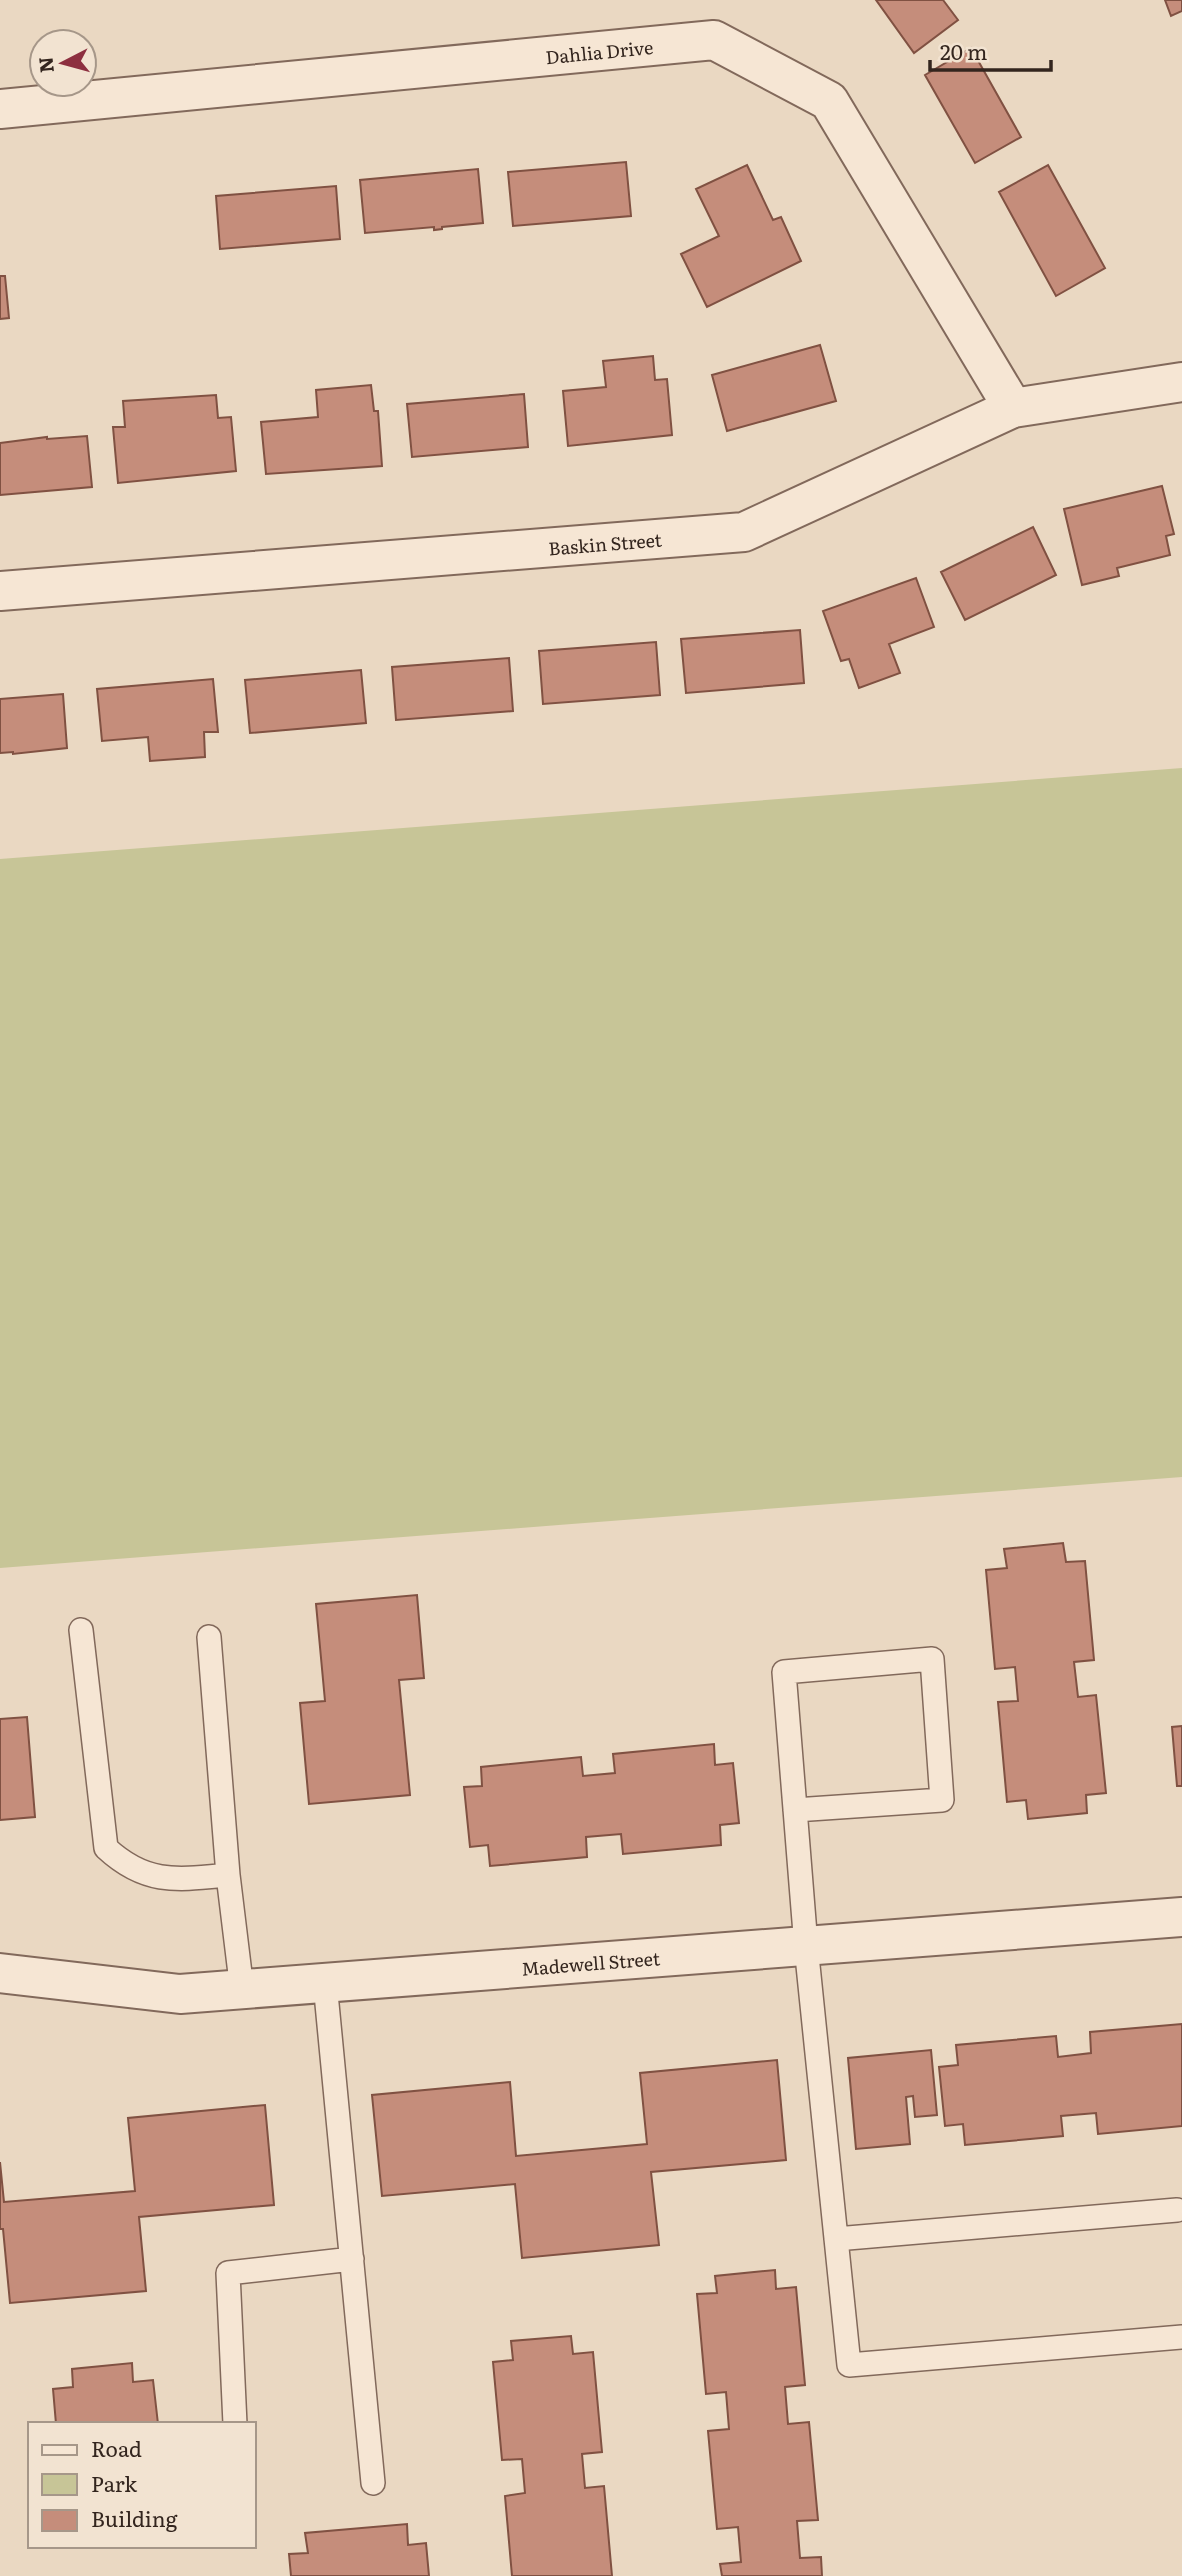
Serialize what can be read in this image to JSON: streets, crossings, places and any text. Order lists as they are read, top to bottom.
{
  "streets": {
    "street": ["Dahlia Drive", "Baskin Street", "Madewell Street"]
  },
  "crossings": [
    ["Dahlia Drive", "Baskin Street"]
  ],
  "legend": ["Road", "Park", "Building"],
  "scale_bar": "20 m",
  "north": "left"
}
